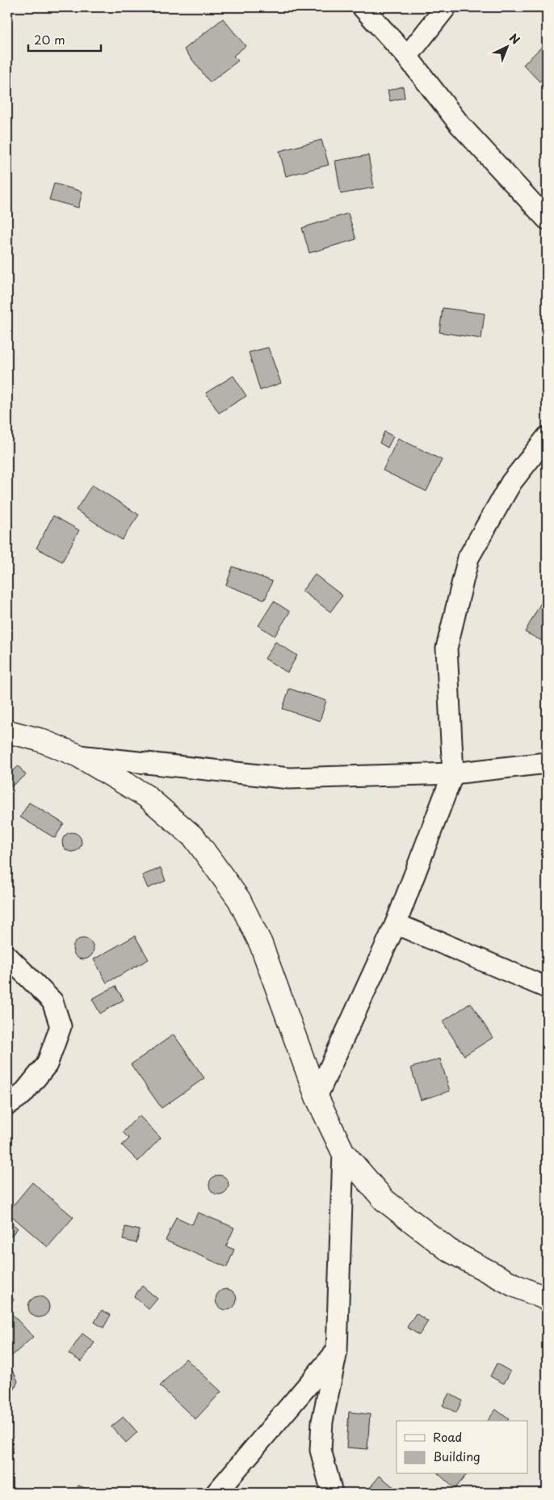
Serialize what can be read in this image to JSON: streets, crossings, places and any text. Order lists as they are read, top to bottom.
{
  "legend": ["Road", "Building"],
  "scale_bar": "20 m",
  "north": "top right"
}
